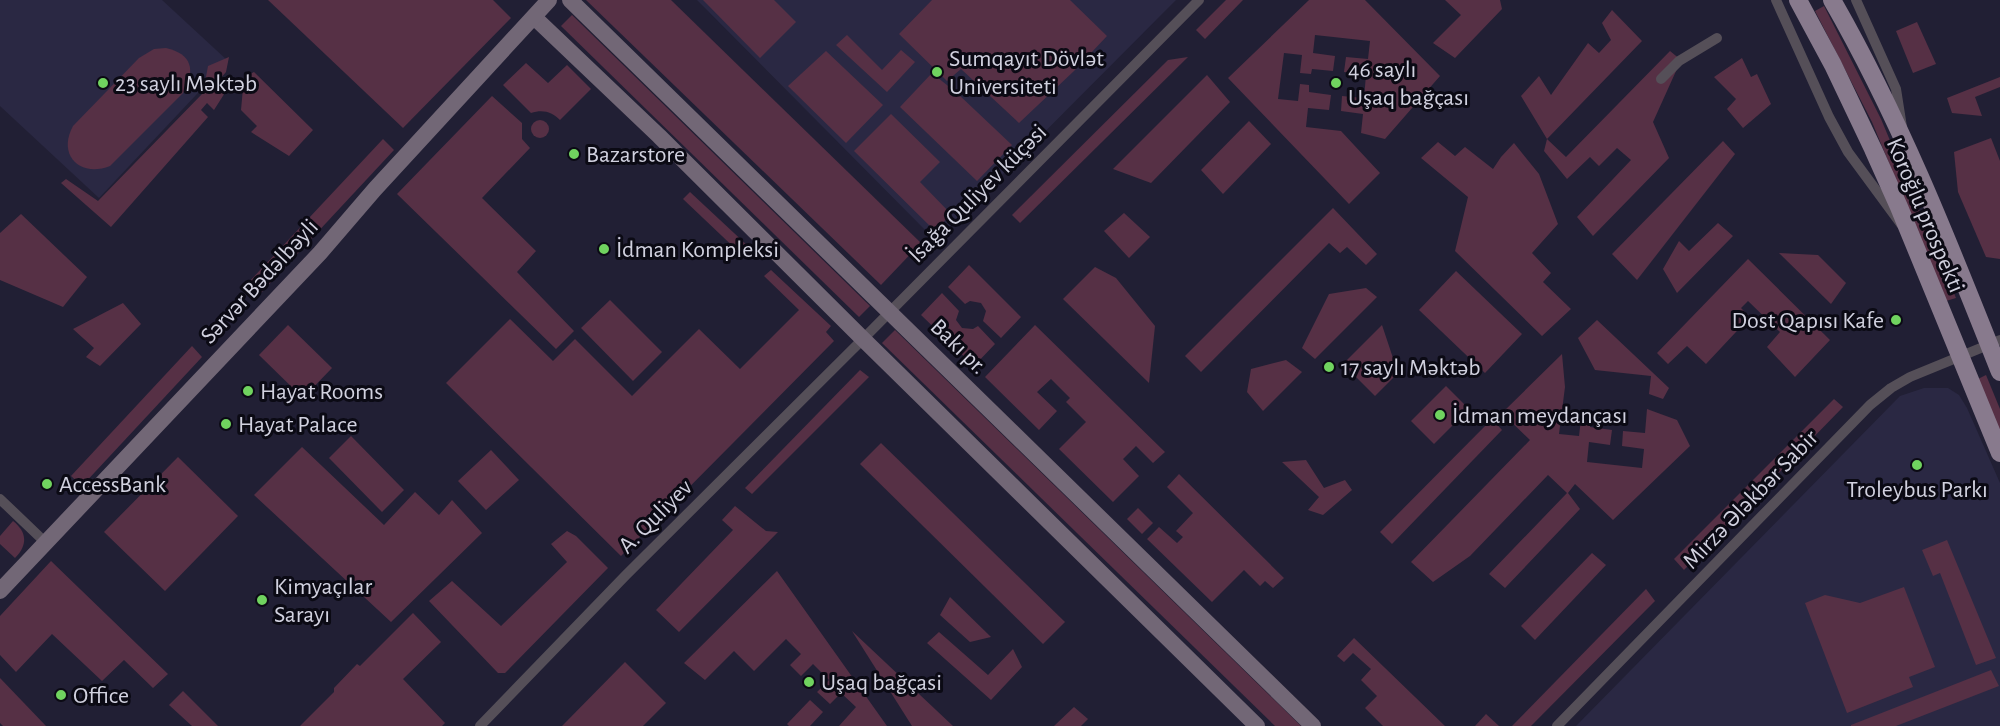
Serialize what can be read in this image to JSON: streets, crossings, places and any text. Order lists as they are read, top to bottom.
{
  "streets": {
    "main road": ["Koroğlu prospekti"],
    "street": [
      "İsağa Quliyev küçəsi",
      "Sərvər Bədəlbəyli",
      "Bakı pr.",
      "Mirzə Ələkbər Sabir",
      "A. Quliyev"
    ]
  },
  "crossings": [
    ["İsağa Quliyev küçəsi", "Bakı pr."],
    ["İsağa Quliyev küçəsi", "A. Quliyev"],
    ["Koroğlu prospekti", "Mirzə Ələkbər Sabir"]
  ],
  "places": [
    "Sumqayıt Dövlət Universiteti",
    "23 saylı Məktəb",
    "46 saylı Uşaq bağçası",
    "Bazarstore",
    "İdman Kompleksi",
    "Dost Qapısı Kafe",
    "17 saylı Məktəb",
    "Hayat Rooms",
    "İdman meydançası",
    "Hayat Palace",
    "Troleybus Parkı",
    "AccessBank",
    "Kimyaçılar Sarayı",
    "Uşaq bağçasi",
    "Office"
  ]
}
